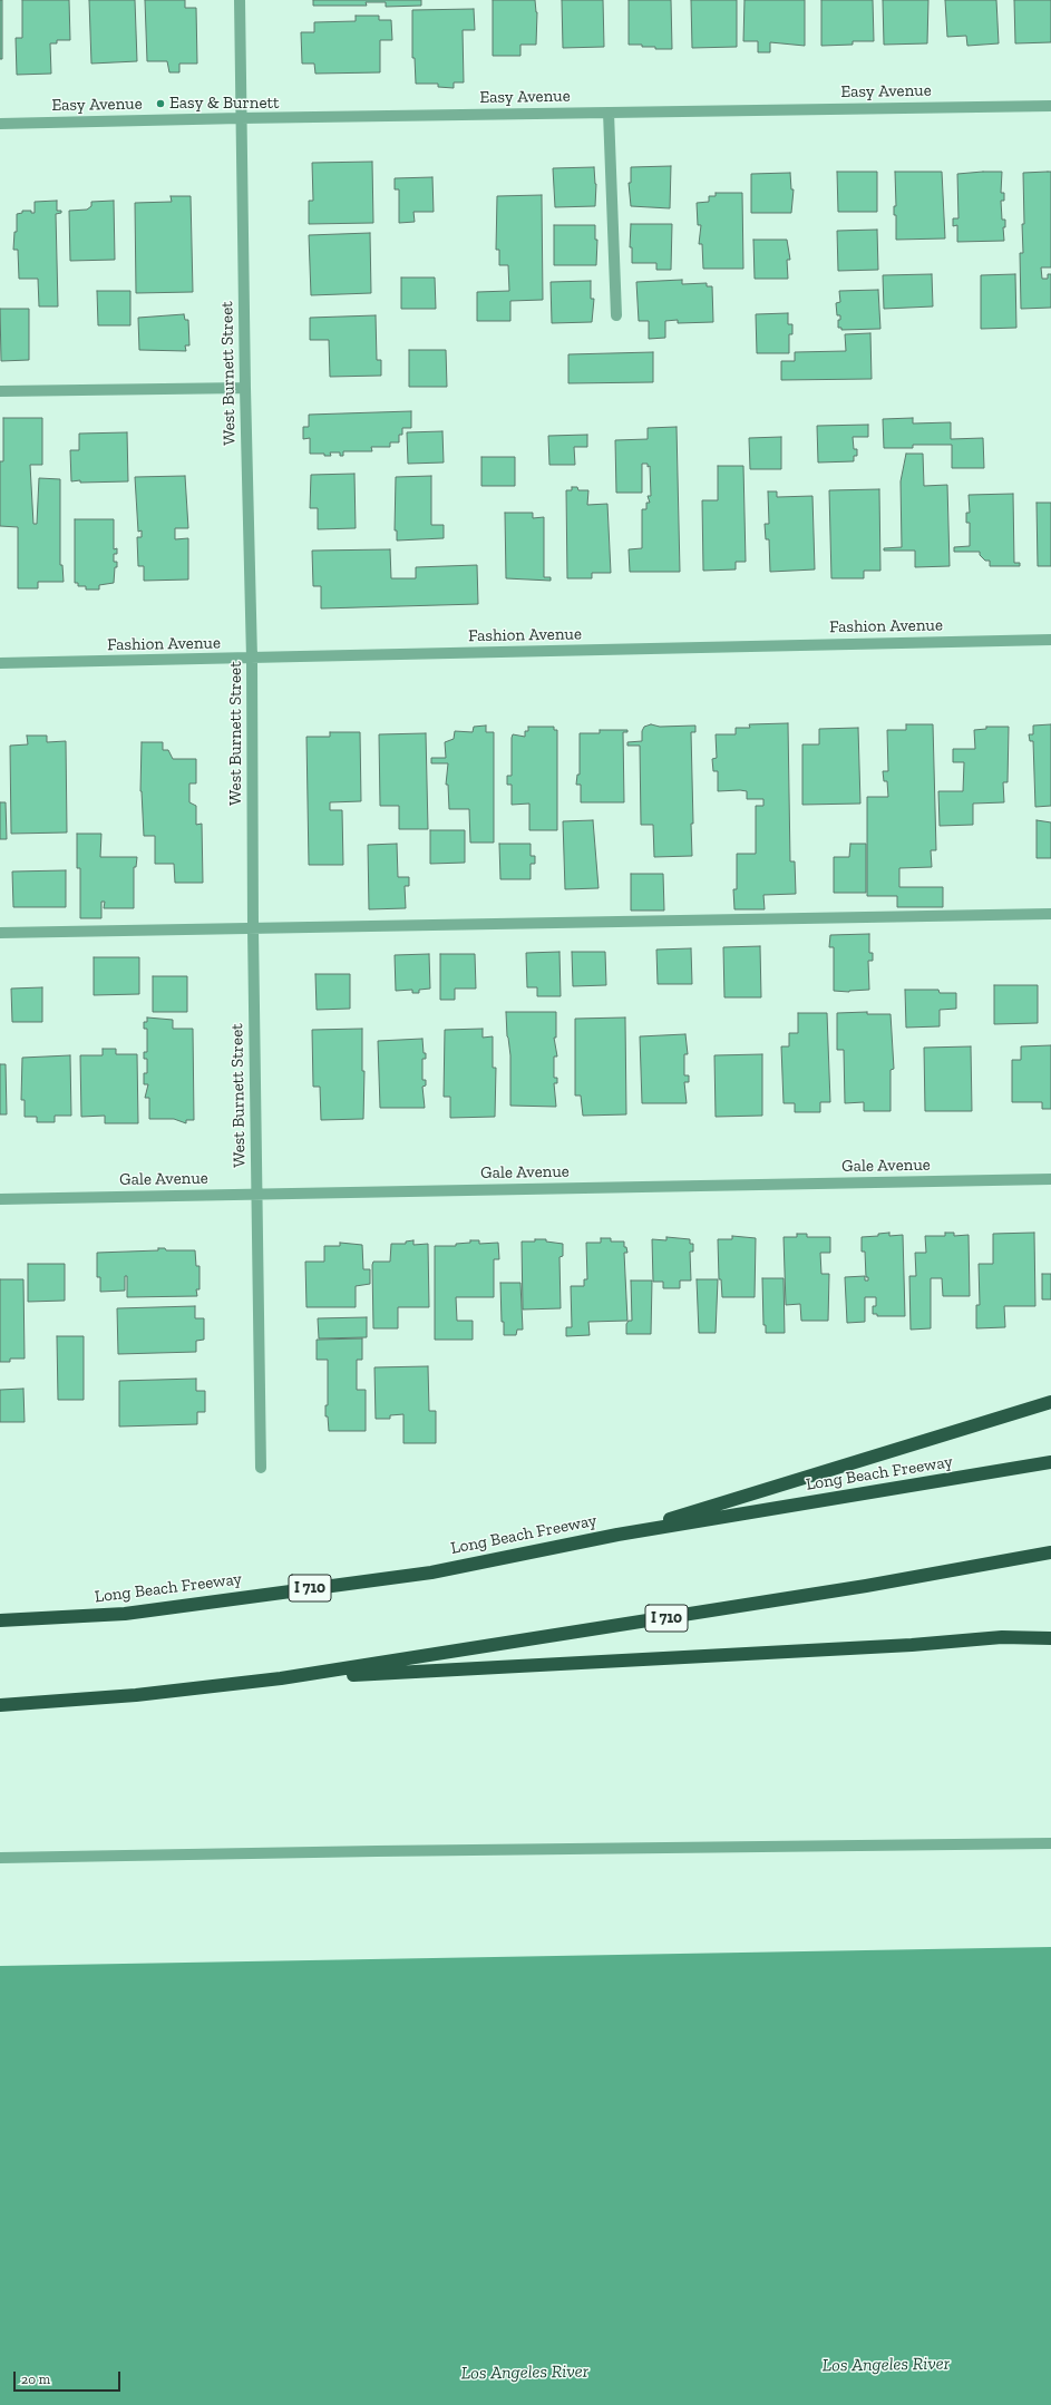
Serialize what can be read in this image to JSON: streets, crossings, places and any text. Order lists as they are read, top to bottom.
{
  "streets": {
    "highway": ["Long Beach Freeway", "I 710"],
    "street": [
      "Easy Avenue",
      "West Burnett Street",
      "Fashion Avenue",
      "Gale Avenue"
    ]
  },
  "crossings": [
    ["Easy Avenue", "West Burnett Street"],
    ["West Burnett Street", "Fashion Avenue"],
    ["West Burnett Street", "Gale Avenue"]
  ],
  "water": ["Los Angeles River"],
  "places": ["Easy & Burnett"],
  "scale_bar": "20 m"
}
